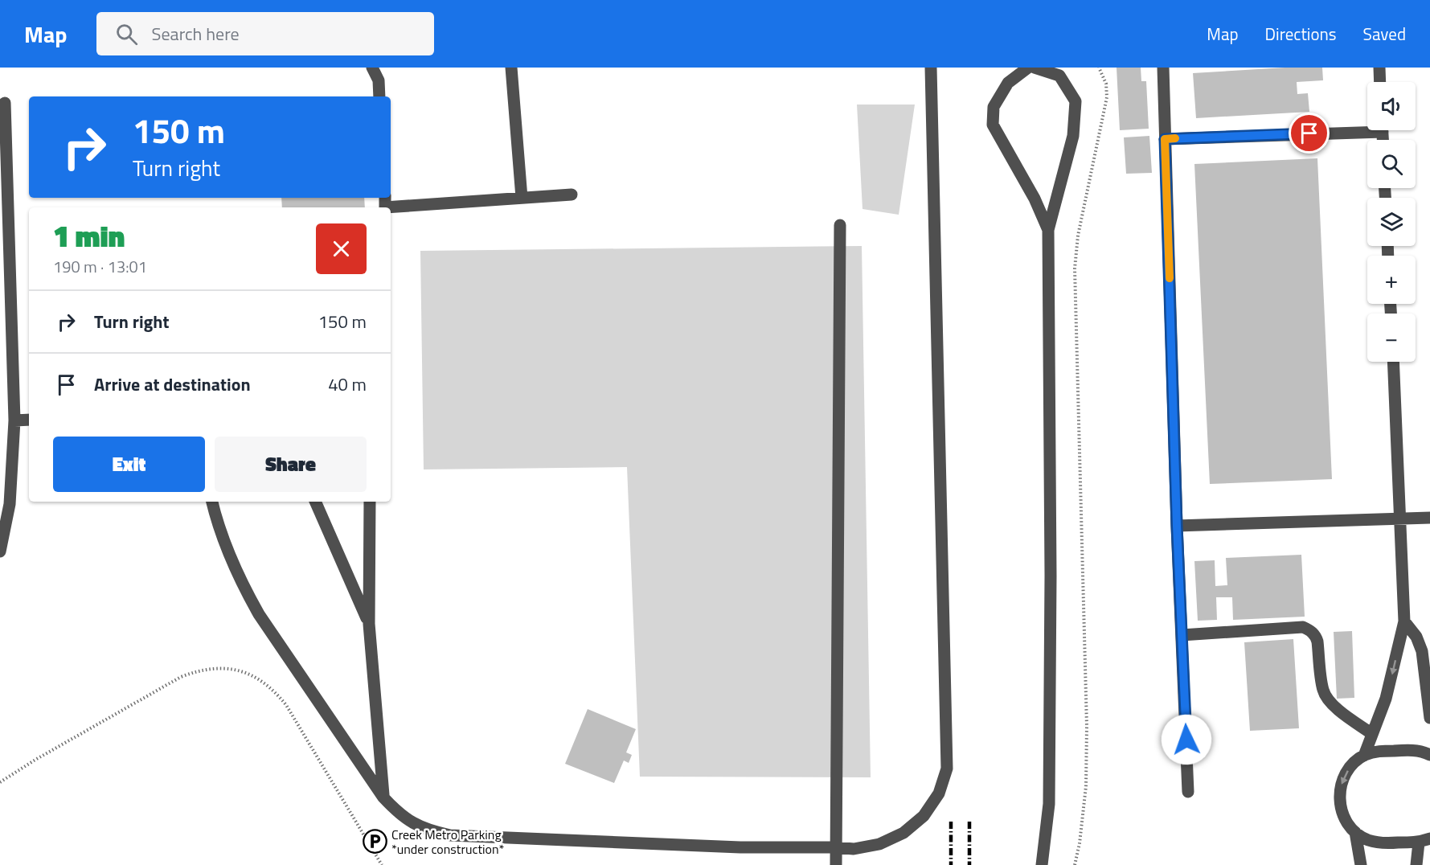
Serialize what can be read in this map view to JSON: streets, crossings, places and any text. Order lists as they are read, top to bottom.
{
  "places": {
    "parking": ["Creek Metro Parking *under construction*"]
  },
  "page": {
    "header": "Map",
    "search": "Search here",
    "nav": ["Map", "Directions", "Saved"],
    "map_buttons": ["+", "−"],
    "turn": ["150 m", "Turn right"],
    "heading": ["1 min", "190 m · 13:01"],
    "list": [
      {
        "name": "Turn right",
        "value": "150 m"
      },
      {
        "name": "Arrive at destination",
        "value": "40 m"
      }
    ],
    "buttons": ["Exit", "Share"]
  }
}
